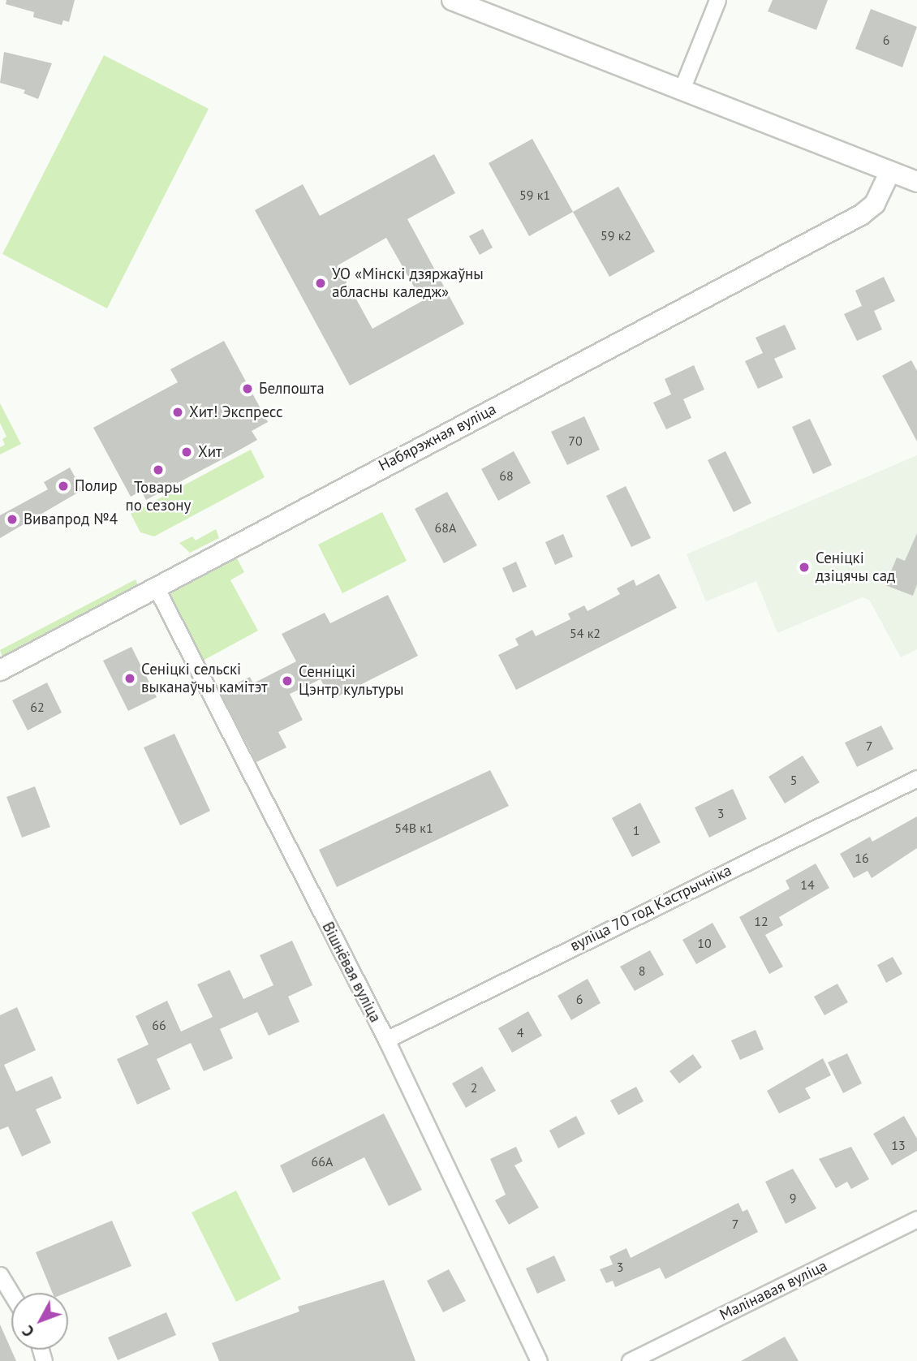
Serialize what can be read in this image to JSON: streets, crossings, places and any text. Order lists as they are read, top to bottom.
{
  "streets": {
    "street": [
      "Набярэжная вуліца",
      "вуліца 70 год Кастрычніка",
      "Вішнёвая вуліца",
      "Малінавая вуліца"
    ]
  },
  "crossings": [
    ["Набярэжная вуліца", "Вішнёвая вуліца"],
    ["вуліца 70 год Кастрычніка", "Вішнёвая вуліца"]
  ],
  "places": [
    "УО «Мінскі дзяржаўны абласны каледж»",
    "Белпошта",
    "Хит! Экспресс",
    "Хит",
    "Товары по сезону",
    "Полир",
    "Вивапрод №4",
    "Сеніцкі дзіцячы сад",
    "Сеніцкі сельскі выканаўчы камітэт",
    "Сенніцкі Цэнтр культуры"
  ],
  "house_numbers": [
    "6",
    "59 к1",
    "59 к2",
    "70",
    "68",
    "68А",
    "54 к2",
    "62",
    "7",
    "5",
    "3",
    "54В к1",
    "1",
    "16",
    "14",
    "12",
    "10",
    "8",
    "6",
    "66",
    "4",
    "2",
    "13",
    "66А",
    "9",
    "7",
    "3"
  ],
  "north": "bottom left"
}
